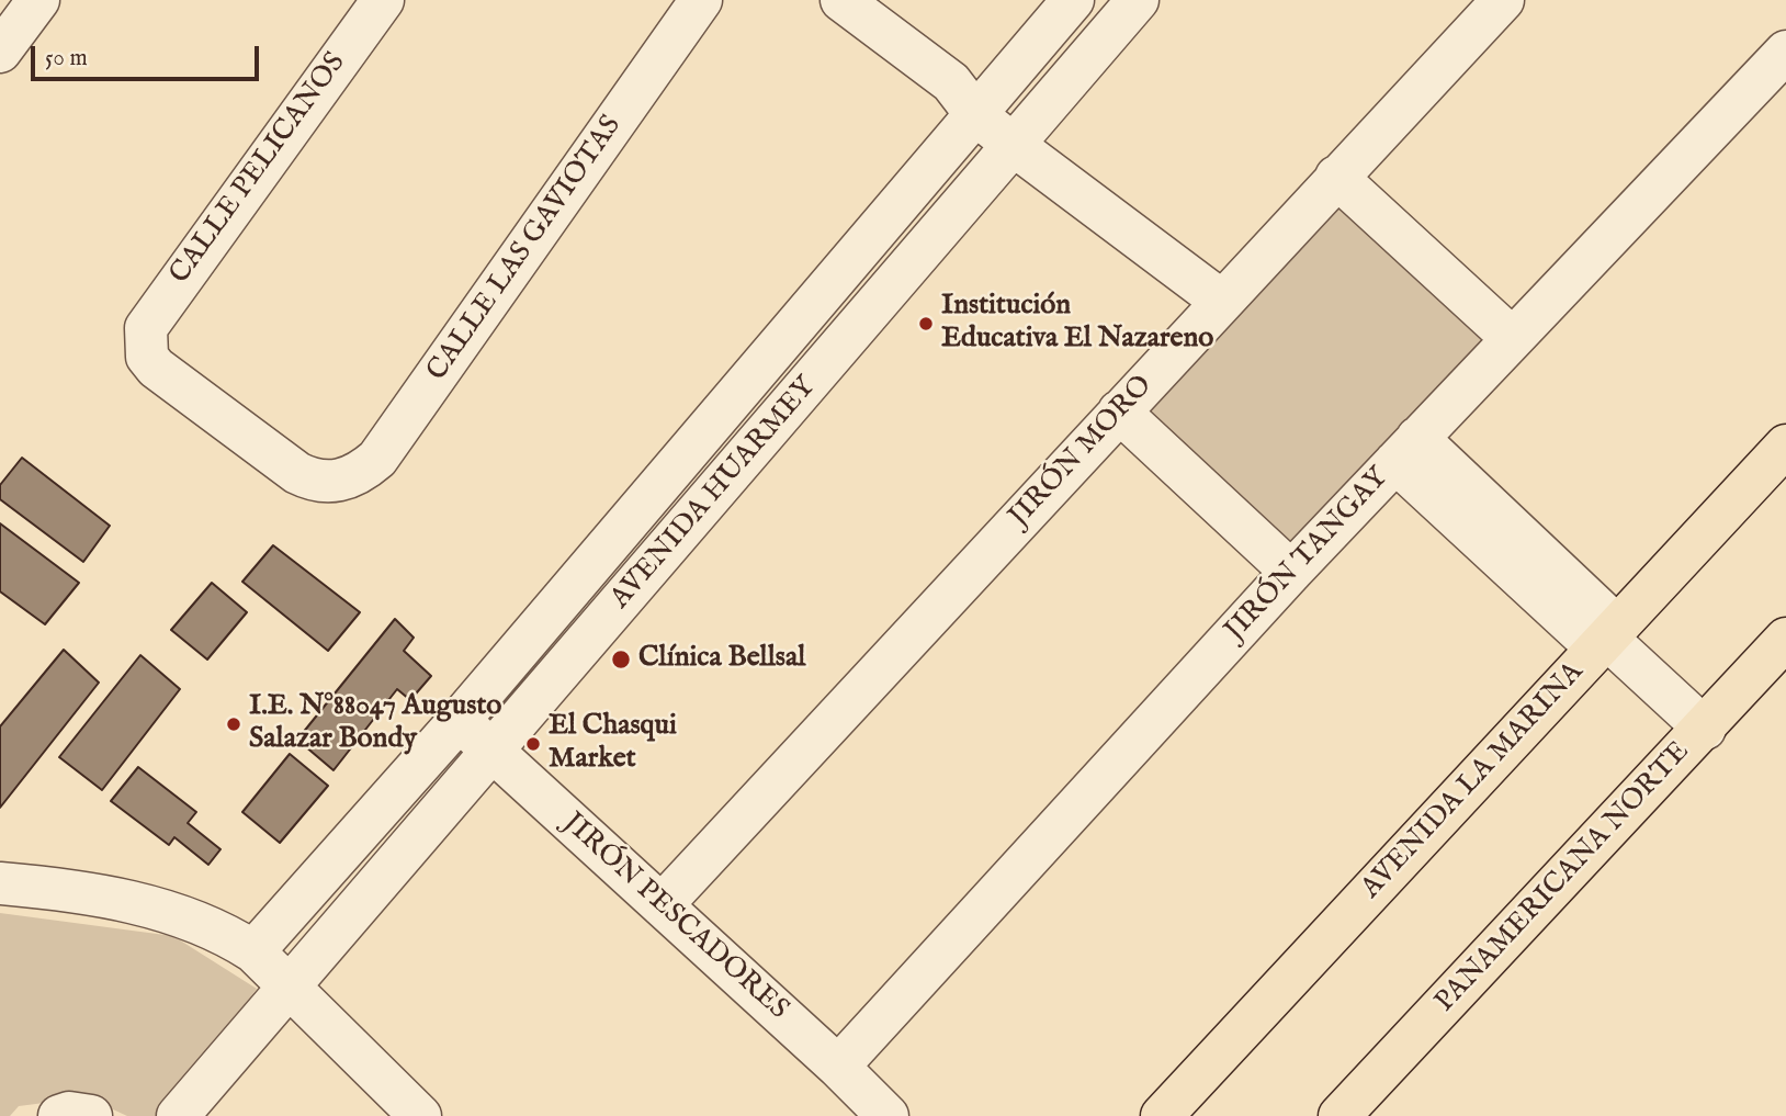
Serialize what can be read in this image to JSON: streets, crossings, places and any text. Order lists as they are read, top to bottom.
{
  "streets": {
    "main road": ["AVENIDA LA MARINA", "PANAMERICANA NORTE"],
    "street": [
      "CALLE PELICANOS",
      "CALLE LAS GAVIOTAS",
      "JIRÓN MORO",
      "AVENIDA HUARMEY",
      "JIRÓN TANGAY",
      "JIRÓN PESCADORES"
    ]
  },
  "crossings": [
    ["CALLE PELICANOS", "CALLE LAS GAVIOTAS"],
    ["JIRÓN MORO", "JIRÓN PESCADORES"],
    ["AVENIDA HUARMEY", "JIRÓN PESCADORES"],
    ["JIRÓN TANGAY", "JIRÓN PESCADORES"]
  ],
  "places": [
    "Institución Educativa El Nazareno",
    "Clínica Bellsal",
    "I.E. N°88047 Augusto Salazar Bondy",
    "El Chasqui Market"
  ],
  "scale_bar": "50 m"
}
